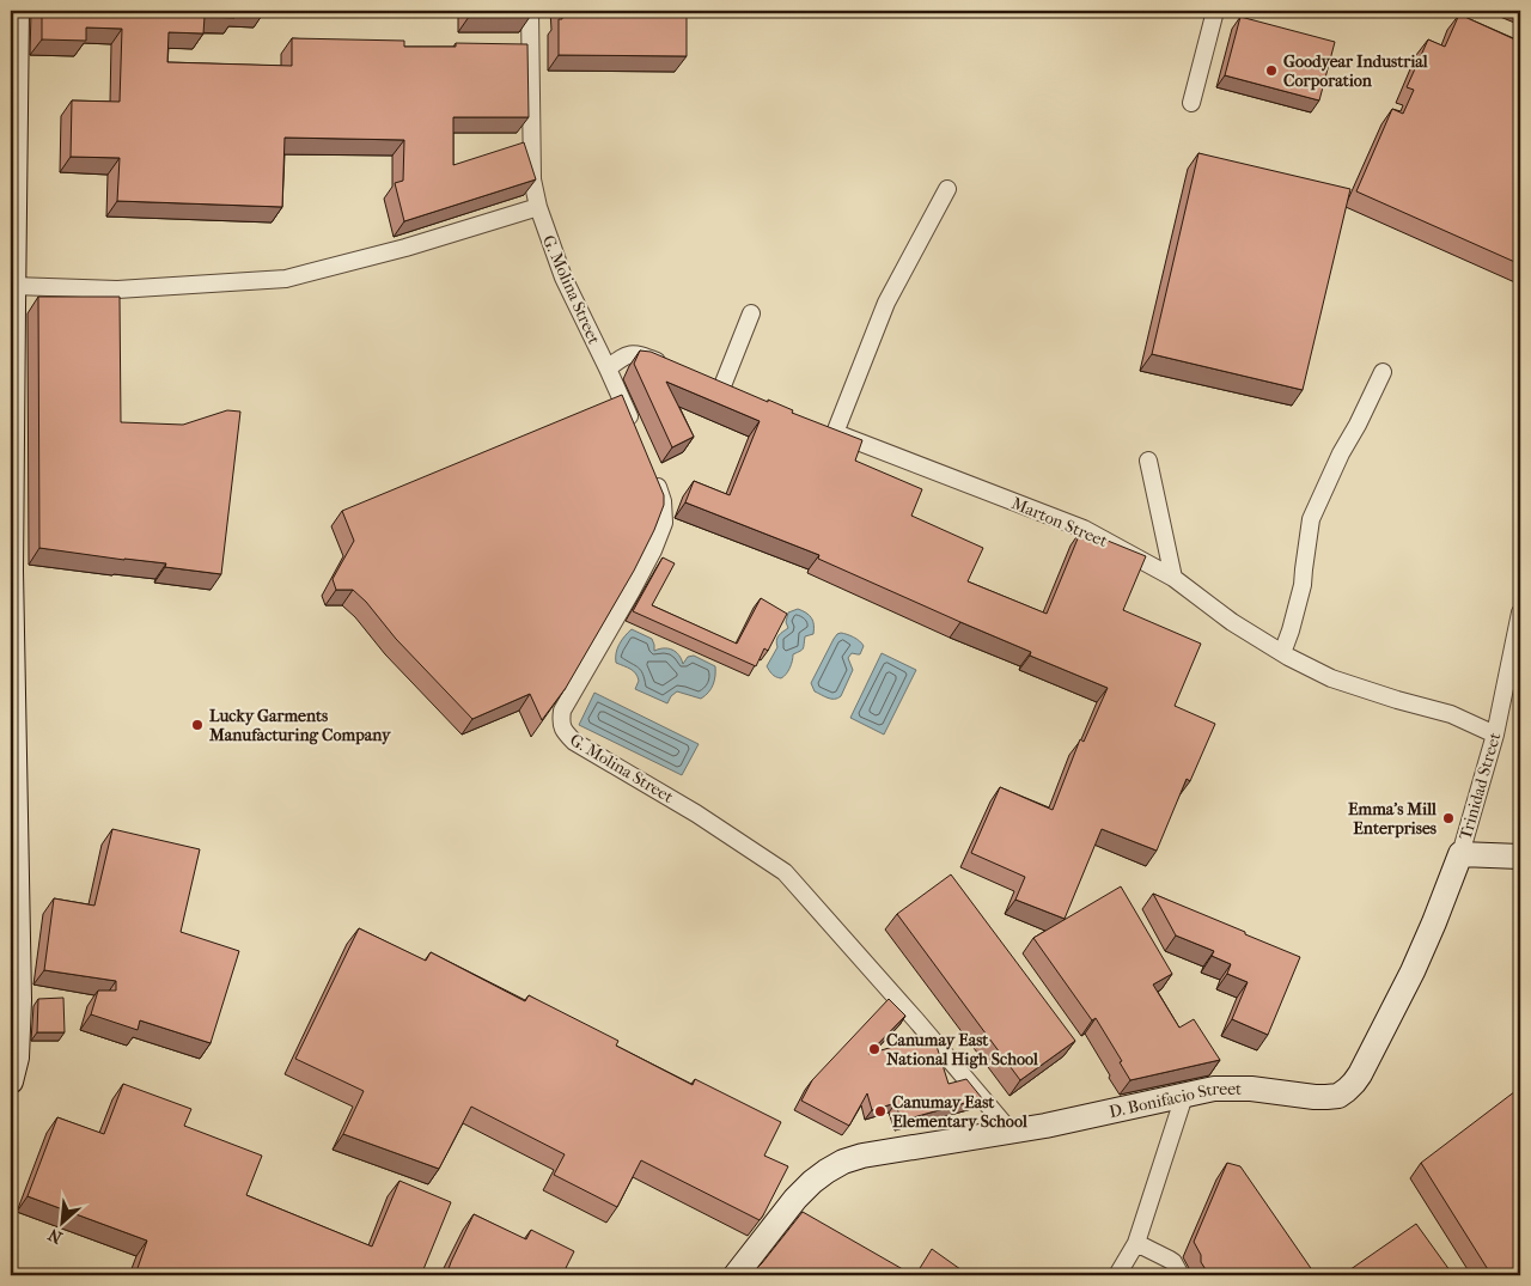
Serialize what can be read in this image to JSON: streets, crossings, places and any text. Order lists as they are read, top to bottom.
{
  "streets": {
    "street": [
      "G. Molina Street",
      "Marton Street",
      "Trinidad Street",
      "D. Bonifacio Street"
    ]
  },
  "crossings": [
    ["G. Molina Street", "D. Bonifacio Street"],
    ["Marton Street", "Trinidad Street"],
    ["Trinidad Street", "D. Bonifacio Street"]
  ],
  "places": [
    "Goodyear Industrial Corporation",
    "Lucky Garments Manufacturing Company",
    "Emma's Mill Enterprises",
    "Canumay East National High School",
    "Canumay East Elementary School"
  ],
  "north": "bottom left"
}
